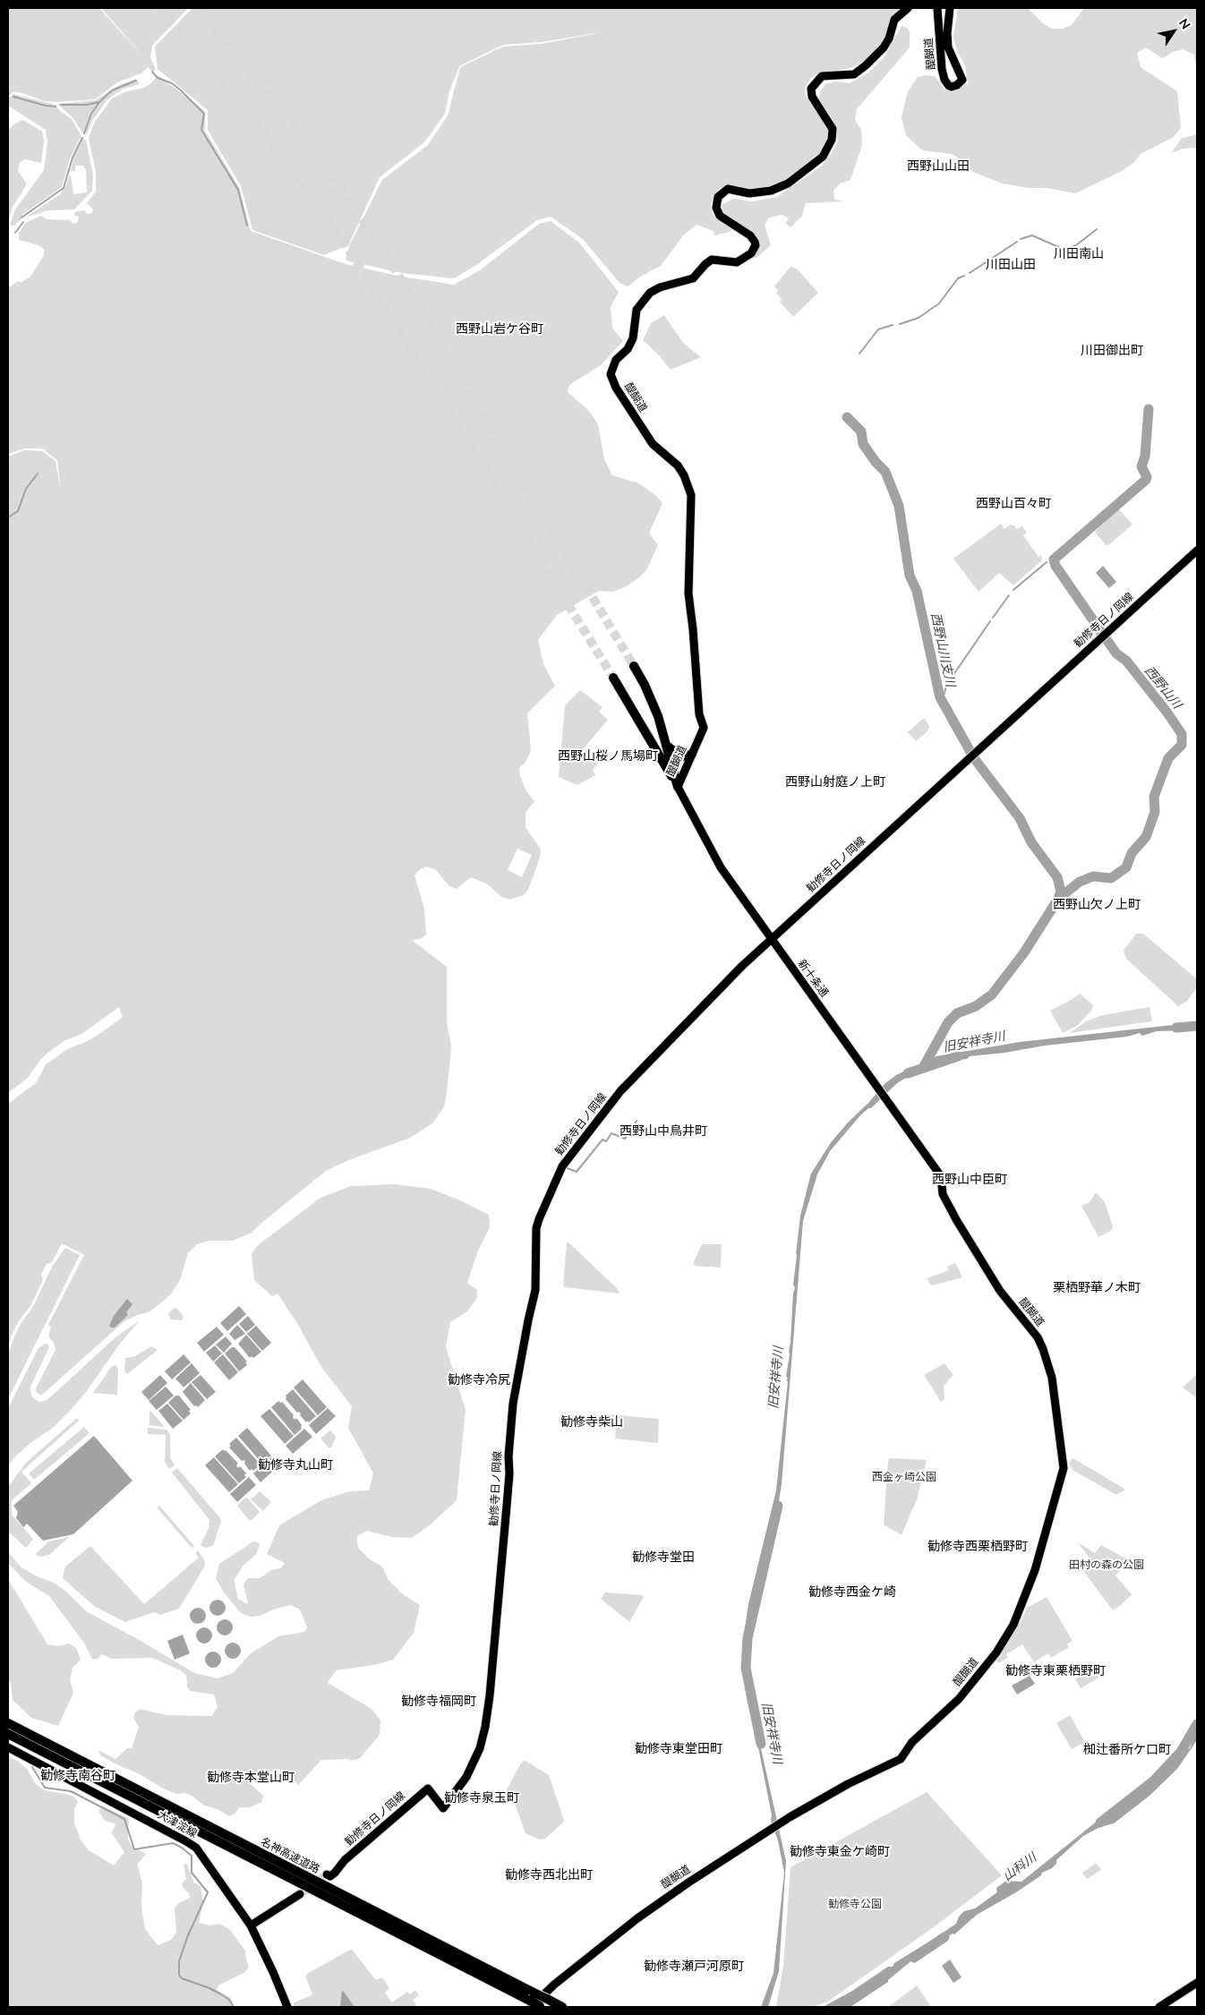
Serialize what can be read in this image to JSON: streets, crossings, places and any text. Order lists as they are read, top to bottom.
{
  "streets": {
    "highway": ["名神高速道路"],
    "main road": [
      "醍醐道",
      "勧修寺日ノ岡線",
      "新十条通",
      "大津淀線"
    ]
  },
  "crossings": [
    ["醍醐道", "新十条通"],
    ["醍醐道", "名神高速道路"],
    ["勧修寺日ノ岡線", "新十条通"]
  ],
  "districts": [
    "西野山山田",
    "川田南山",
    "川田山田",
    "西野山岩ケ谷町",
    "川田御出町",
    "西野山百々町",
    "西野山桜ノ馬場町",
    "西野山射庭ノ上町",
    "西野山欠ノ上町",
    "西野山中鳥井町",
    "西野山中臣町",
    "栗栖野華ノ木町",
    "勧修寺冷尻",
    "勧修寺柴山",
    "勧修寺丸山町",
    "勧修寺西栗栖野町",
    "勧修寺堂田",
    "勧修寺西金ケ崎",
    "勧修寺東栗栖野町",
    "勧修寺福岡町",
    "勧修寺東堂田町",
    "椥辻番所ケ口町",
    "勧修寺南谷町",
    "勧修寺本堂山町",
    "勧修寺泉玉町",
    "勧修寺東金ケ崎町",
    "勧修寺西北出町",
    "勧修寺瀬戸河原町"
  ],
  "water": [
    "西野山川支川",
    "西野山川",
    "旧安祥寺川",
    "山科川"
  ],
  "parks": ["西金ヶ崎公園", "田村の森の公園", "勧修寺公園"],
  "north": "top right"
}
